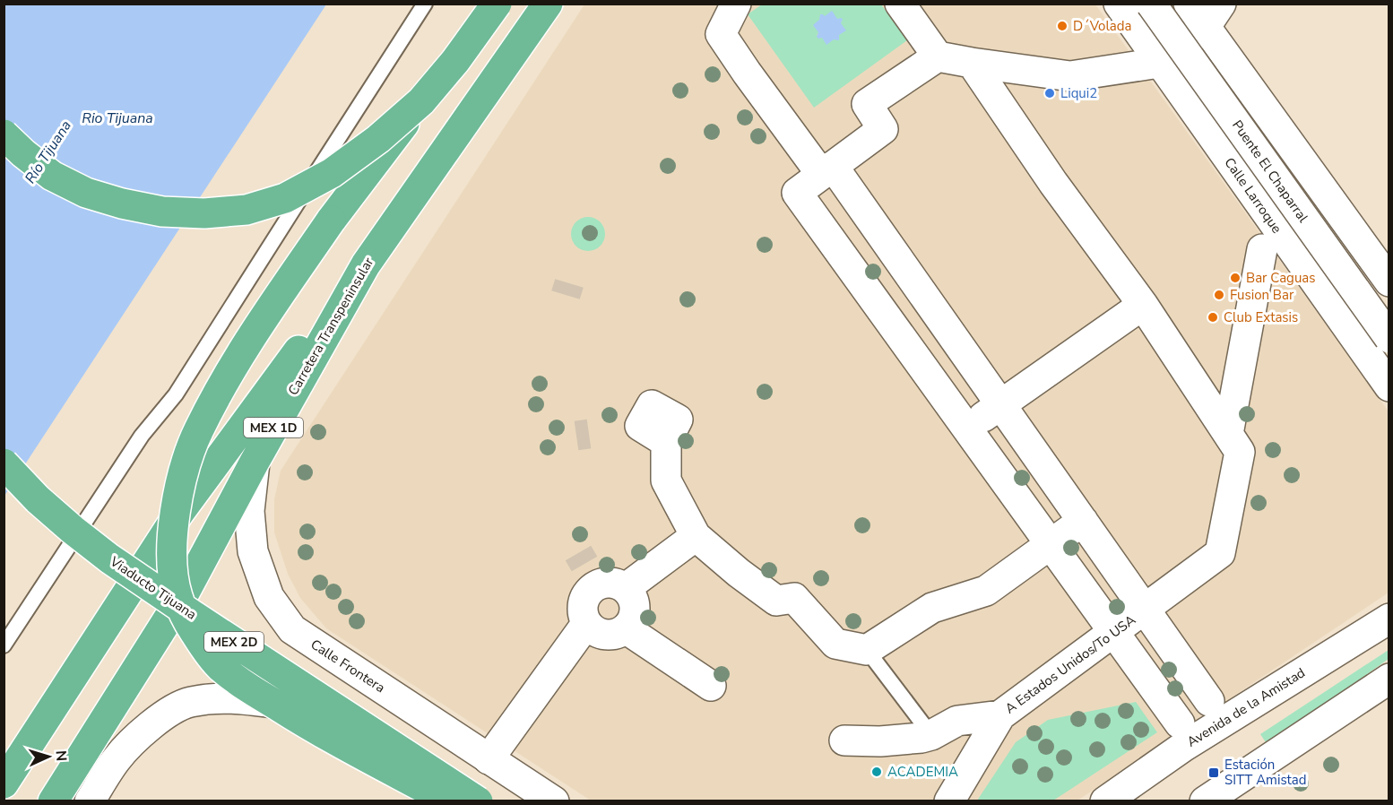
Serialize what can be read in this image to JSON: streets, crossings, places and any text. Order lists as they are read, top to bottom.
{
  "streets": {
    "highway": [
      "Carretera Transpeninsular",
      "MEX 1D",
      "Viaducto Tijuana",
      "MEX 2D"
    ],
    "street": [
      "Puente El Chaparral",
      "Calle Larroque",
      "A Estados Unidos/To USA",
      "Calle Frontera",
      "Avenida de la Amistad"
    ]
  },
  "crossings": [
    ["Carretera Transpeninsular", "Calle Frontera"]
  ],
  "water": ["Rio Tijuana", "Río Tijuana"],
  "places": {
    "other": [
      "D´Volada",
      "Liqui2",
      "Bar Caguas",
      "Fusion Bar",
      "Club Extasis",
      "ACADEMIA"
    ],
    "transit": ["Estación SITT Amistad"]
  },
  "north": "right"
}
